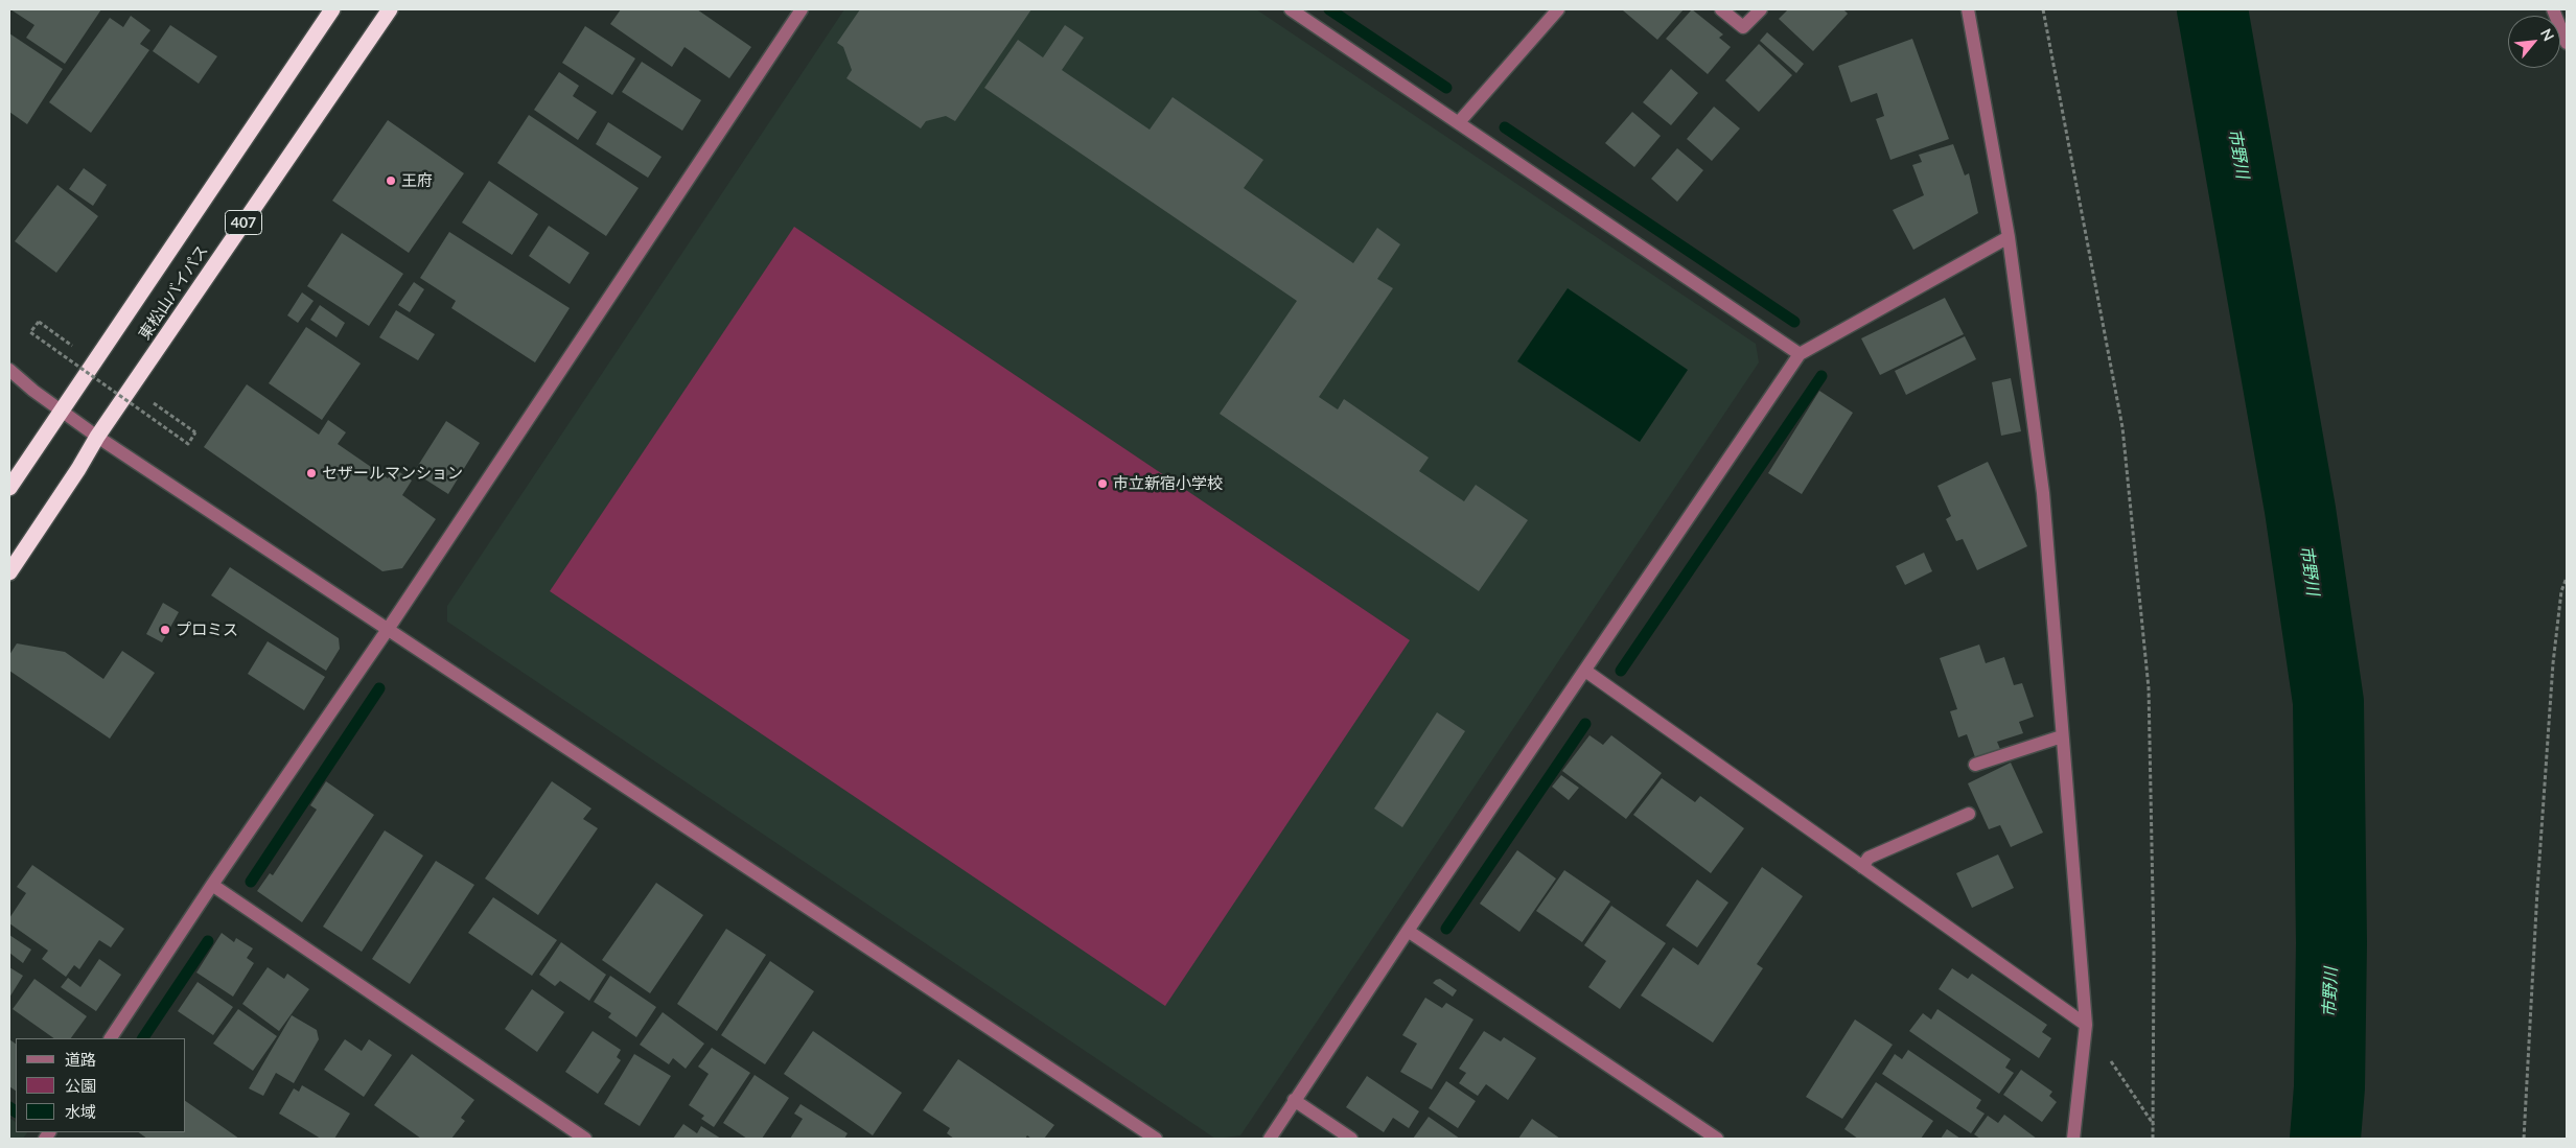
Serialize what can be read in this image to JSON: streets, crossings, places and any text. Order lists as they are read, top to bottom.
{
  "streets": {
    "highway": ["407", "東松山バイパス"]
  },
  "water": ["市野川"],
  "places": [
    "王府",
    "セザールマンション",
    "市立新宿小学校",
    "プロミス"
  ],
  "legend": ["道路", "公園", "水域"],
  "north": "top right"
}
